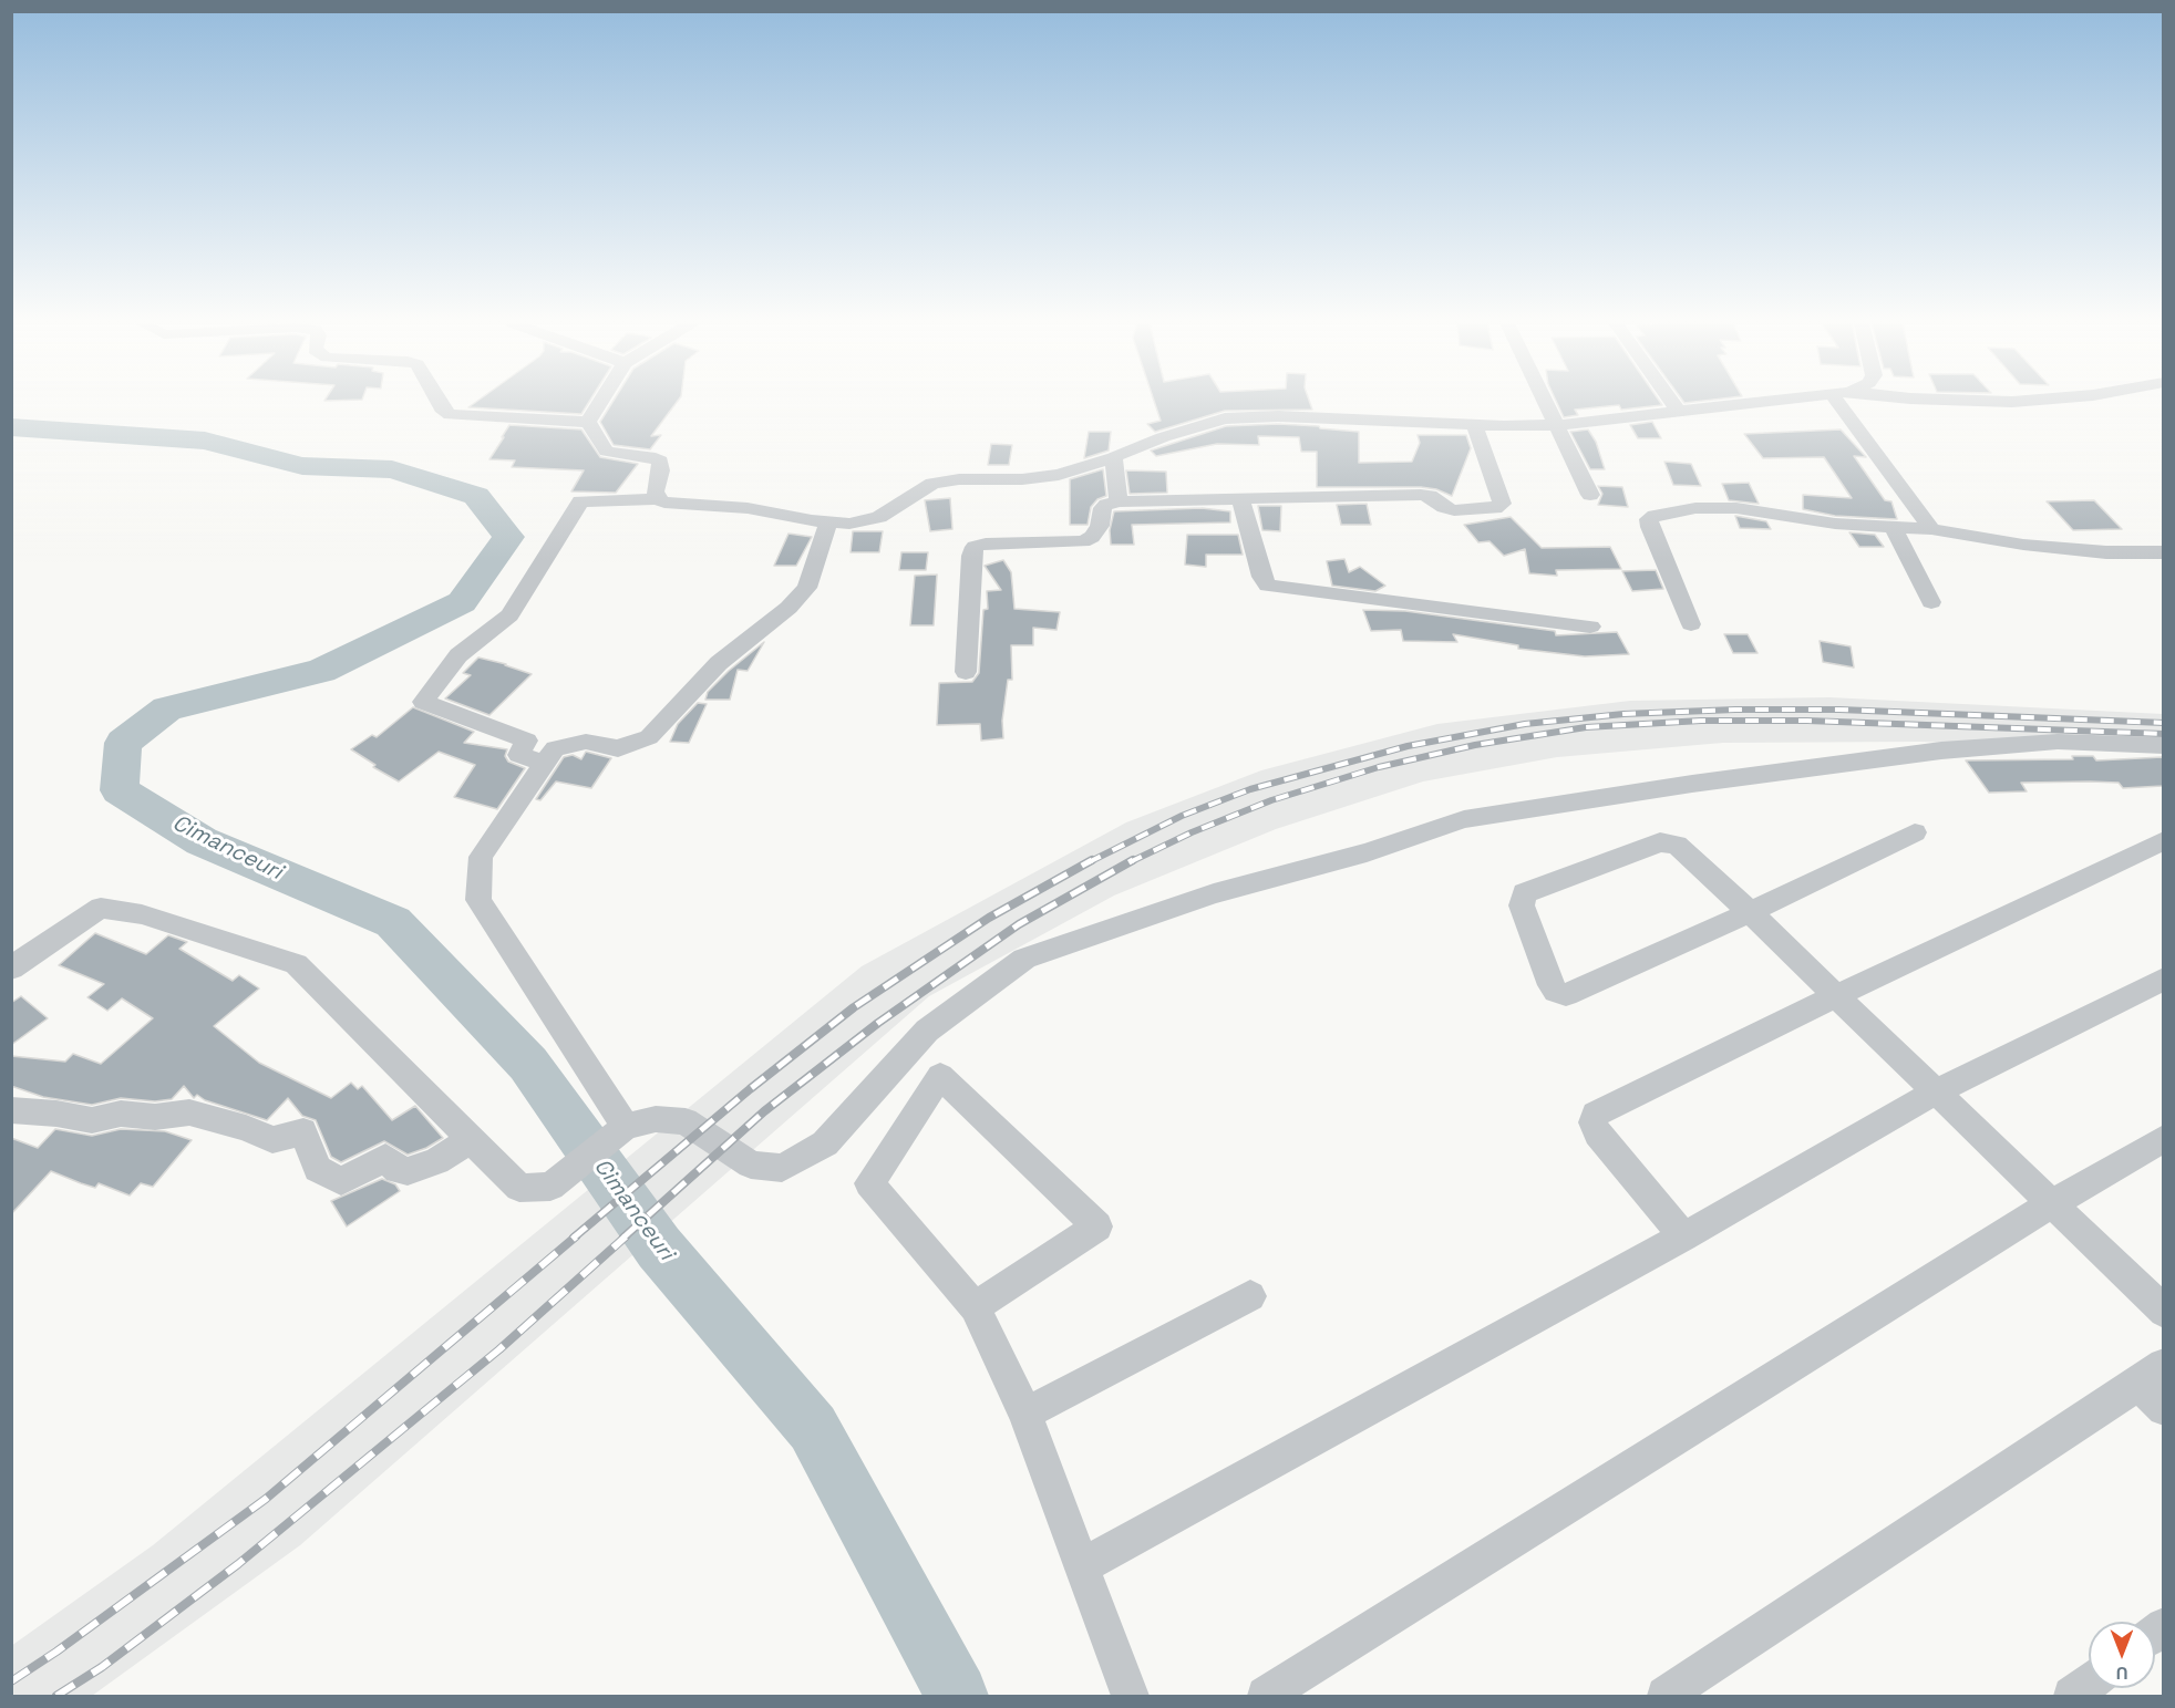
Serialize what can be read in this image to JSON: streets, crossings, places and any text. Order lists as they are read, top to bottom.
{
  "water": ["Cimanceuri"],
  "north": "bottom"
}
